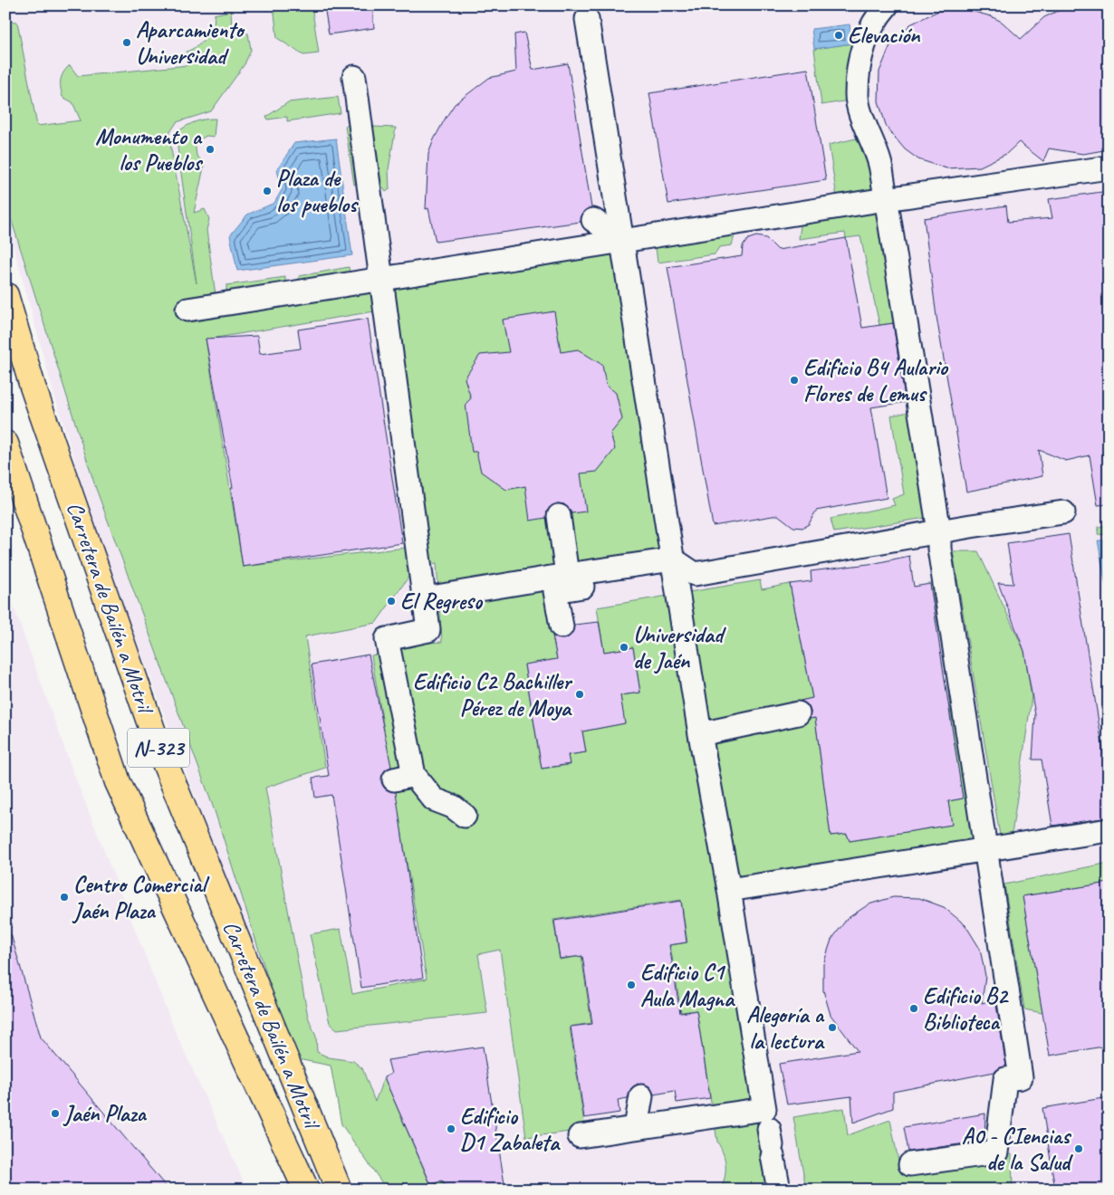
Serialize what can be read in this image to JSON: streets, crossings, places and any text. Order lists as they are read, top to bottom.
{
  "streets": {
    "main road": ["Carretera de Bailén a Motril", "N-323"]
  },
  "places": [
    "Elevación",
    "Aparcamiento Universidad",
    "Monumento a los Pueblos",
    "Plaza de los pueblos",
    "Edificio B4 Aulario Flores de Lemus",
    "El Regreso",
    "Universidad de Jaén",
    "Edificio C2 Bachiller Pérez de Moya",
    "Centro Comercial Jaén Plaza",
    "Edificio C1 Aula Magna",
    "Edificio B2 Biblioteca",
    "Alegoría a la lectura",
    "Jaén Plaza",
    "Edificio D1 Zabaleta",
    "A0 - CIencias de la Salud"
  ]
}
